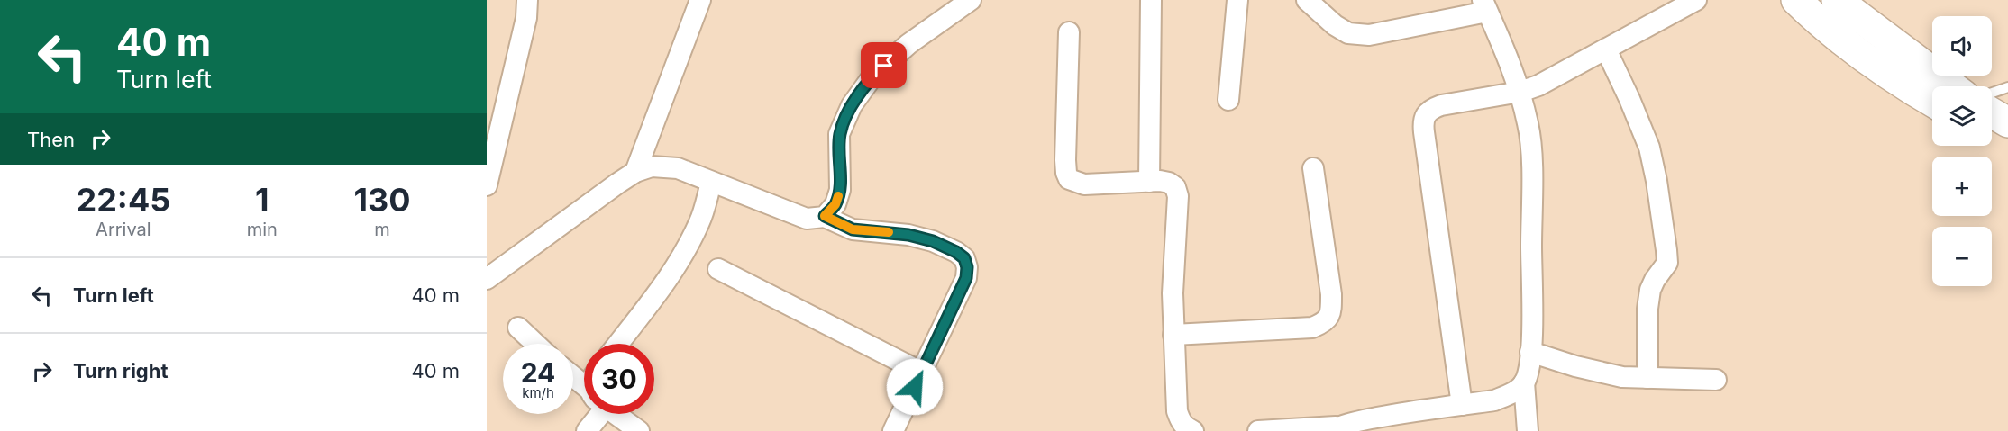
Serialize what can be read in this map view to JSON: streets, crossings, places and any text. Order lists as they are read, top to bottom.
{
  "page": {
    "turn": ["40 m", "Turn left"],
    "map_buttons": ["+", "−"],
    "then": "Then",
    "eta": [
      "22:45",
      "Arrival",
      "1",
      "min",
      "130",
      "m"
    ],
    "list": [
      {
        "name": "Turn left",
        "value": "40 m"
      },
      {
        "name": "Turn right",
        "value": "40 m"
      }
    ],
    "speed": "24 km/h",
    "limit": "30"
  }
}
